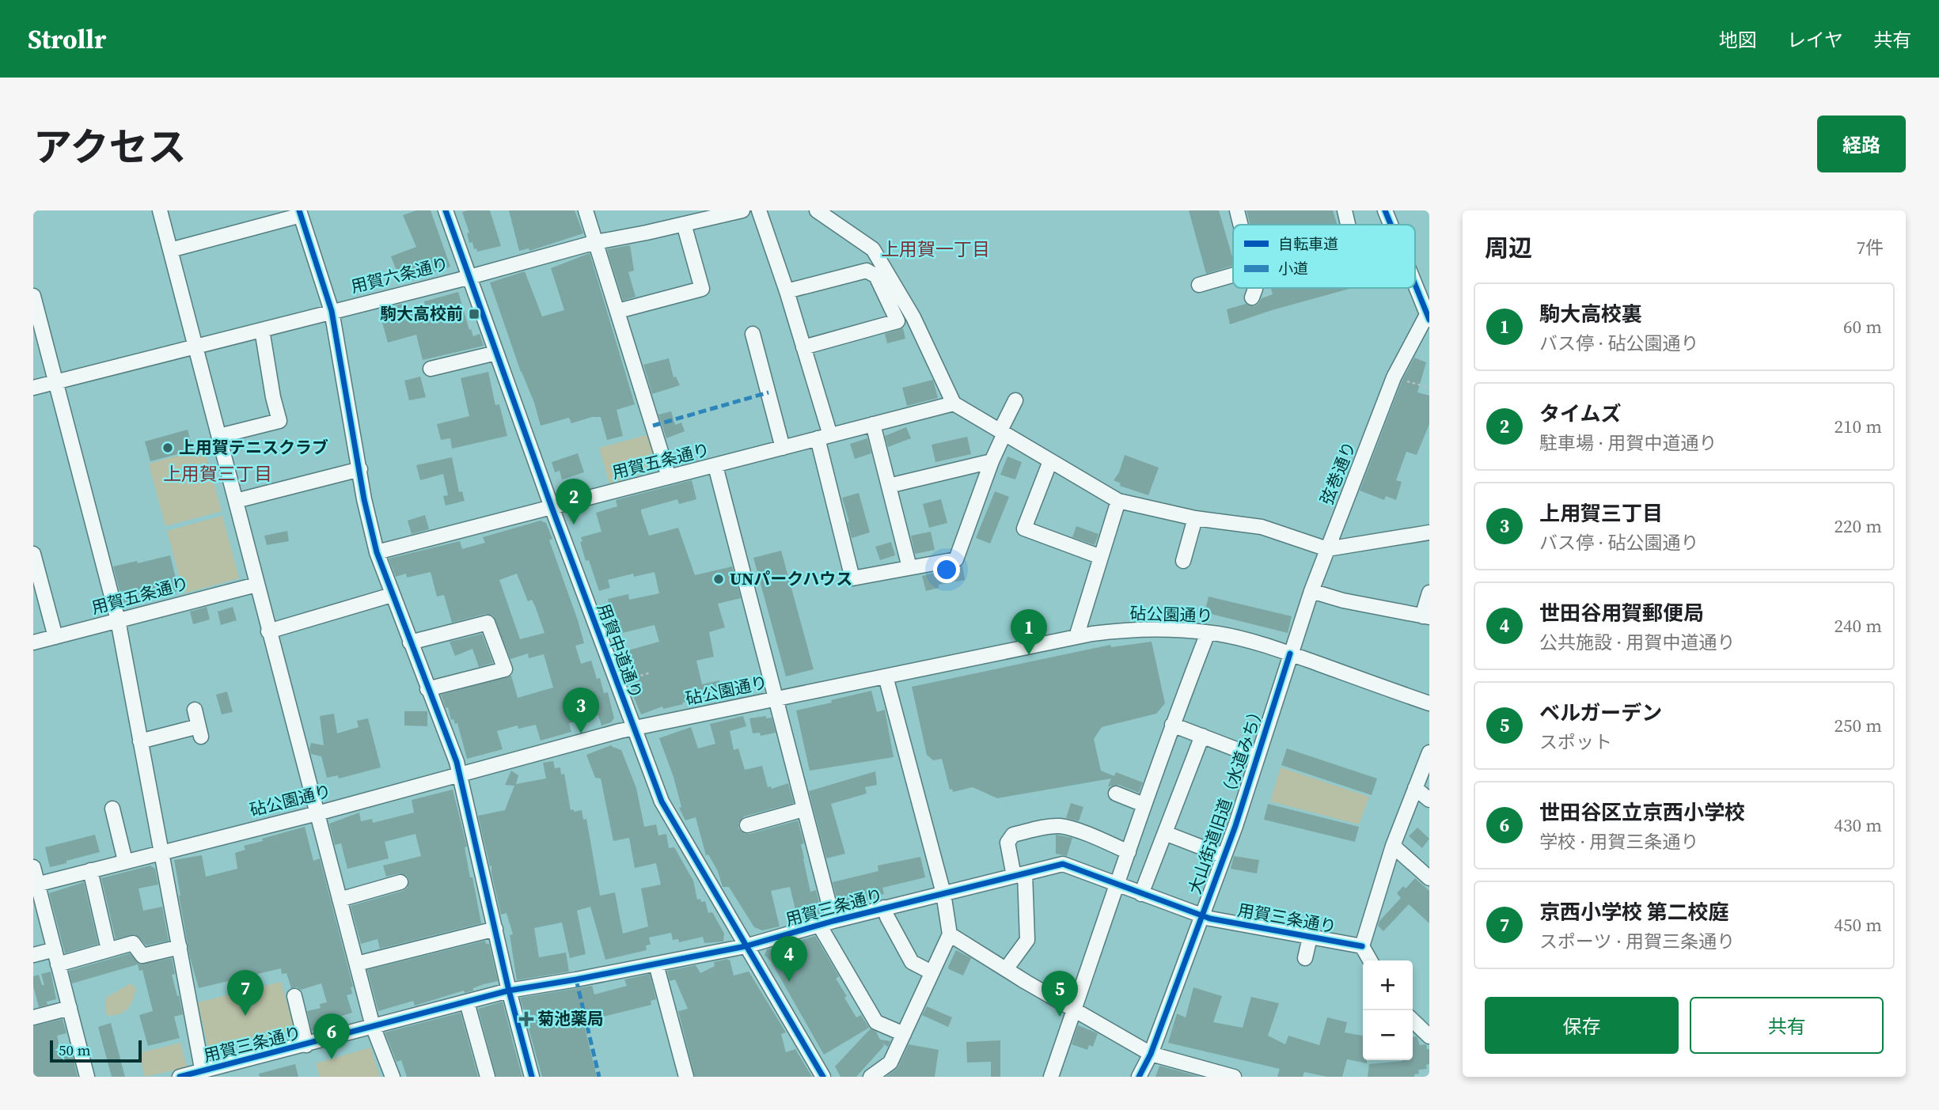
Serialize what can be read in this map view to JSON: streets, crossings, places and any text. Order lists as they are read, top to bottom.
{
  "streets": {
    "street": [
      "用賀六条通り",
      "用賀五条通り",
      "弦巻通り",
      "砧公園通り",
      "用賀中道通り",
      "大山街道旧道（水道みち）",
      "用賀三条通り"
    ]
  },
  "crossings": [
    ["用賀六条通り", "用賀中道通り"],
    ["用賀五条通り", "用賀中道通り"],
    ["弦巻通り", "砧公園通り"],
    ["弦巻通り", "大山街道旧道（水道みち）"],
    ["砧公園通り", "用賀中道通り"],
    ["砧公園通り", "大山街道旧道（水道みち）"],
    ["用賀中道通り", "用賀三条通り"],
    ["大山街道旧道（水道みち）", "用賀三条通り"]
  ],
  "districts": ["上用賀一丁目", "上用賀三丁目"],
  "places": {
    "transit": ["駒大高校前"],
    "other": ["上用賀テニスクラブ", "UNパークハウス"],
    "health": ["菊池薬局"]
  },
  "legend": ["自転車道", "小道"],
  "scale_bar": "50 m",
  "page": {
    "header": "Strollr",
    "nav": ["地図", "レイヤ", "共有"],
    "title": "アクセス",
    "buttons": [
      "経路",
      ["保存", "共有"]
    ],
    "heading": ["周辺", "7件"],
    "list": [
      {
        "mark": "1",
        "name": "駒大高校裏",
        "note": "バス停 · 砧公園通り",
        "value": "60 m"
      },
      {
        "mark": "2",
        "name": "タイムズ",
        "note": "駐車場 · 用賀中道通り",
        "value": "210 m"
      },
      {
        "mark": "3",
        "name": "上用賀三丁目",
        "note": "バス停 · 砧公園通り",
        "value": "220 m"
      },
      {
        "mark": "4",
        "name": "世田谷用賀郵便局",
        "note": "公共施設 · 用賀中道通り",
        "value": "240 m"
      },
      {
        "mark": "5",
        "name": "ベルガーデン",
        "note": "スポット",
        "value": "250 m"
      },
      {
        "mark": "6",
        "name": "世田谷区立京西小学校",
        "note": "学校 · 用賀三条通り",
        "value": "430 m"
      },
      {
        "mark": "7",
        "name": "京西小学校 第二校庭",
        "note": "スポーツ · 用賀三条通り",
        "value": "450 m"
      }
    ],
    "pins": [
      "2",
      "1",
      "3",
      "4",
      "7",
      "5",
      "6"
    ],
    "map_buttons": ["+", "−"],
    "scale": "50 m"
  }
}
